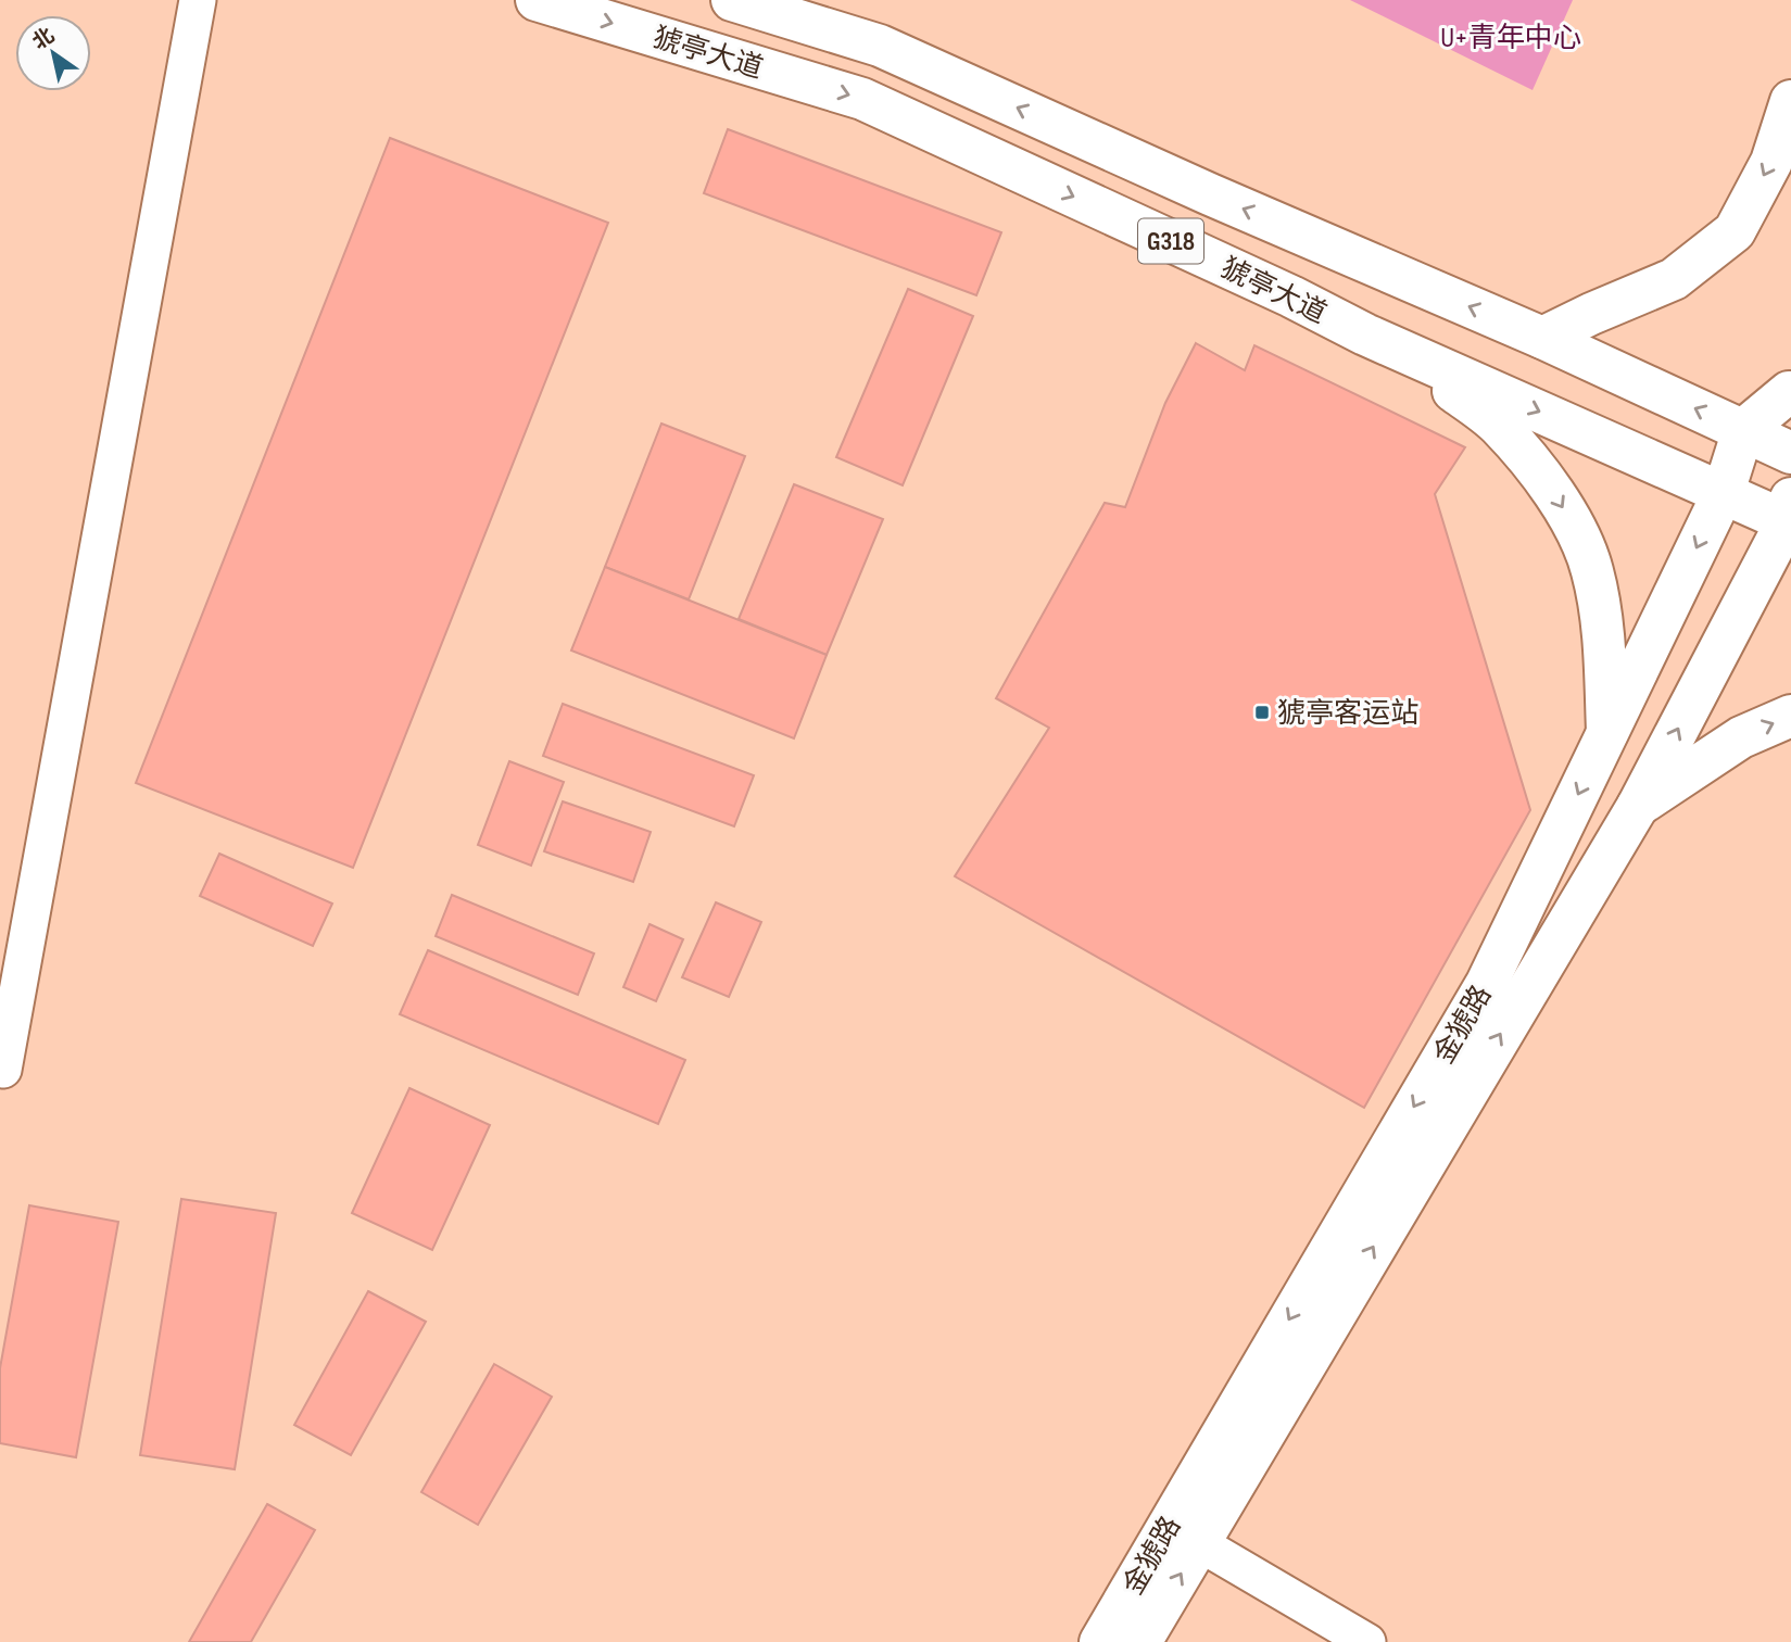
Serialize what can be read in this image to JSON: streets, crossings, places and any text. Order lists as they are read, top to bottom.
{
  "streets": {
    "main road": ["猇亭大道", "G318", "金猇路"]
  },
  "crossings": [
    ["猇亭大道", "金猇路"]
  ],
  "parks": ["U+青年中心"],
  "places": {
    "transit": ["猇亭客运站"]
  },
  "north": "top left"
}
